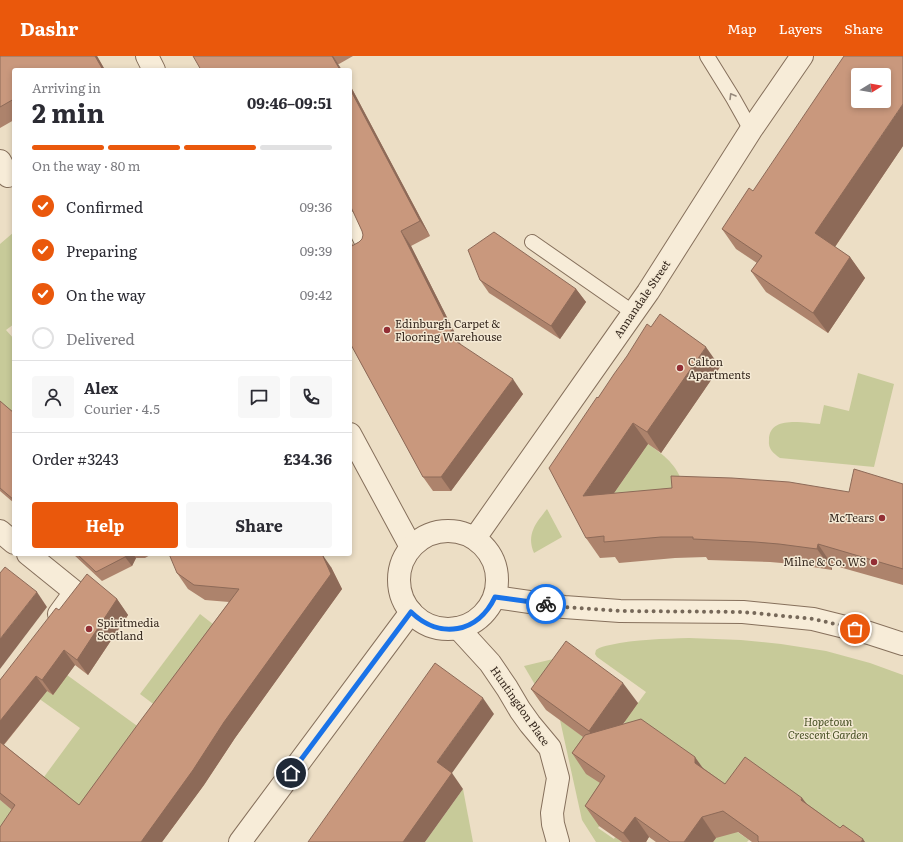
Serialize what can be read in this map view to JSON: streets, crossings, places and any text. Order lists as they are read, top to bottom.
{
  "streets": {
    "street": ["Annandale Street", "Huntingdon Place"]
  },
  "crossings": [
    ["Annandale Street", "Huntingdon Place"]
  ],
  "parks": ["Hopetoun Crescent Garden"],
  "places": [
    "Edinburgh Carpet & Flooring Warehouse",
    "Calton Apartments",
    "McTears",
    "Milne & Co. WS",
    "Spiritmedia Scotland"
  ],
  "north": "right",
  "page": {
    "header": "Dashr",
    "nav": ["Map", "Layers", "Share"],
    "heading": ["2 min", "Arriving in", "09:46–09:51"],
    "panel": [
      "Alex",
      "Courier · 4.5",
      "Order #3243",
      "£34.36"
    ],
    "bar": "On the way · 80 m",
    "list": [
      ["Confirmed", "09:36"],
      ["Preparing", "09:39"],
      ["On the way", "09:42"],
      "Delivered"
    ],
    "buttons": ["Help", "Share"]
  }
}
